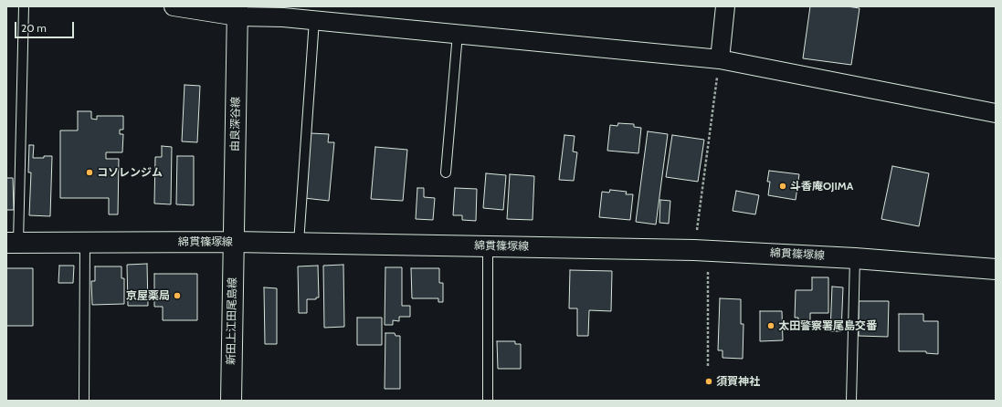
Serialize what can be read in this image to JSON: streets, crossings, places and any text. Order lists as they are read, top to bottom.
{
  "streets": {
    "main road": ["由良深谷線", "綿貫篠塚線", "新田上江田尾島線"]
  },
  "crossings": [
    ["由良深谷線", "綿貫篠塚線"],
    ["由良深谷線", "新田上江田尾島線"],
    ["綿貫篠塚線", "新田上江田尾島線"]
  ],
  "places": [
    "コソレンジム",
    "斗香庵OJIMA",
    "京屋薬局",
    "太田警察署尾島交番",
    "須賀神社"
  ],
  "scale_bar": "20 m"
}
